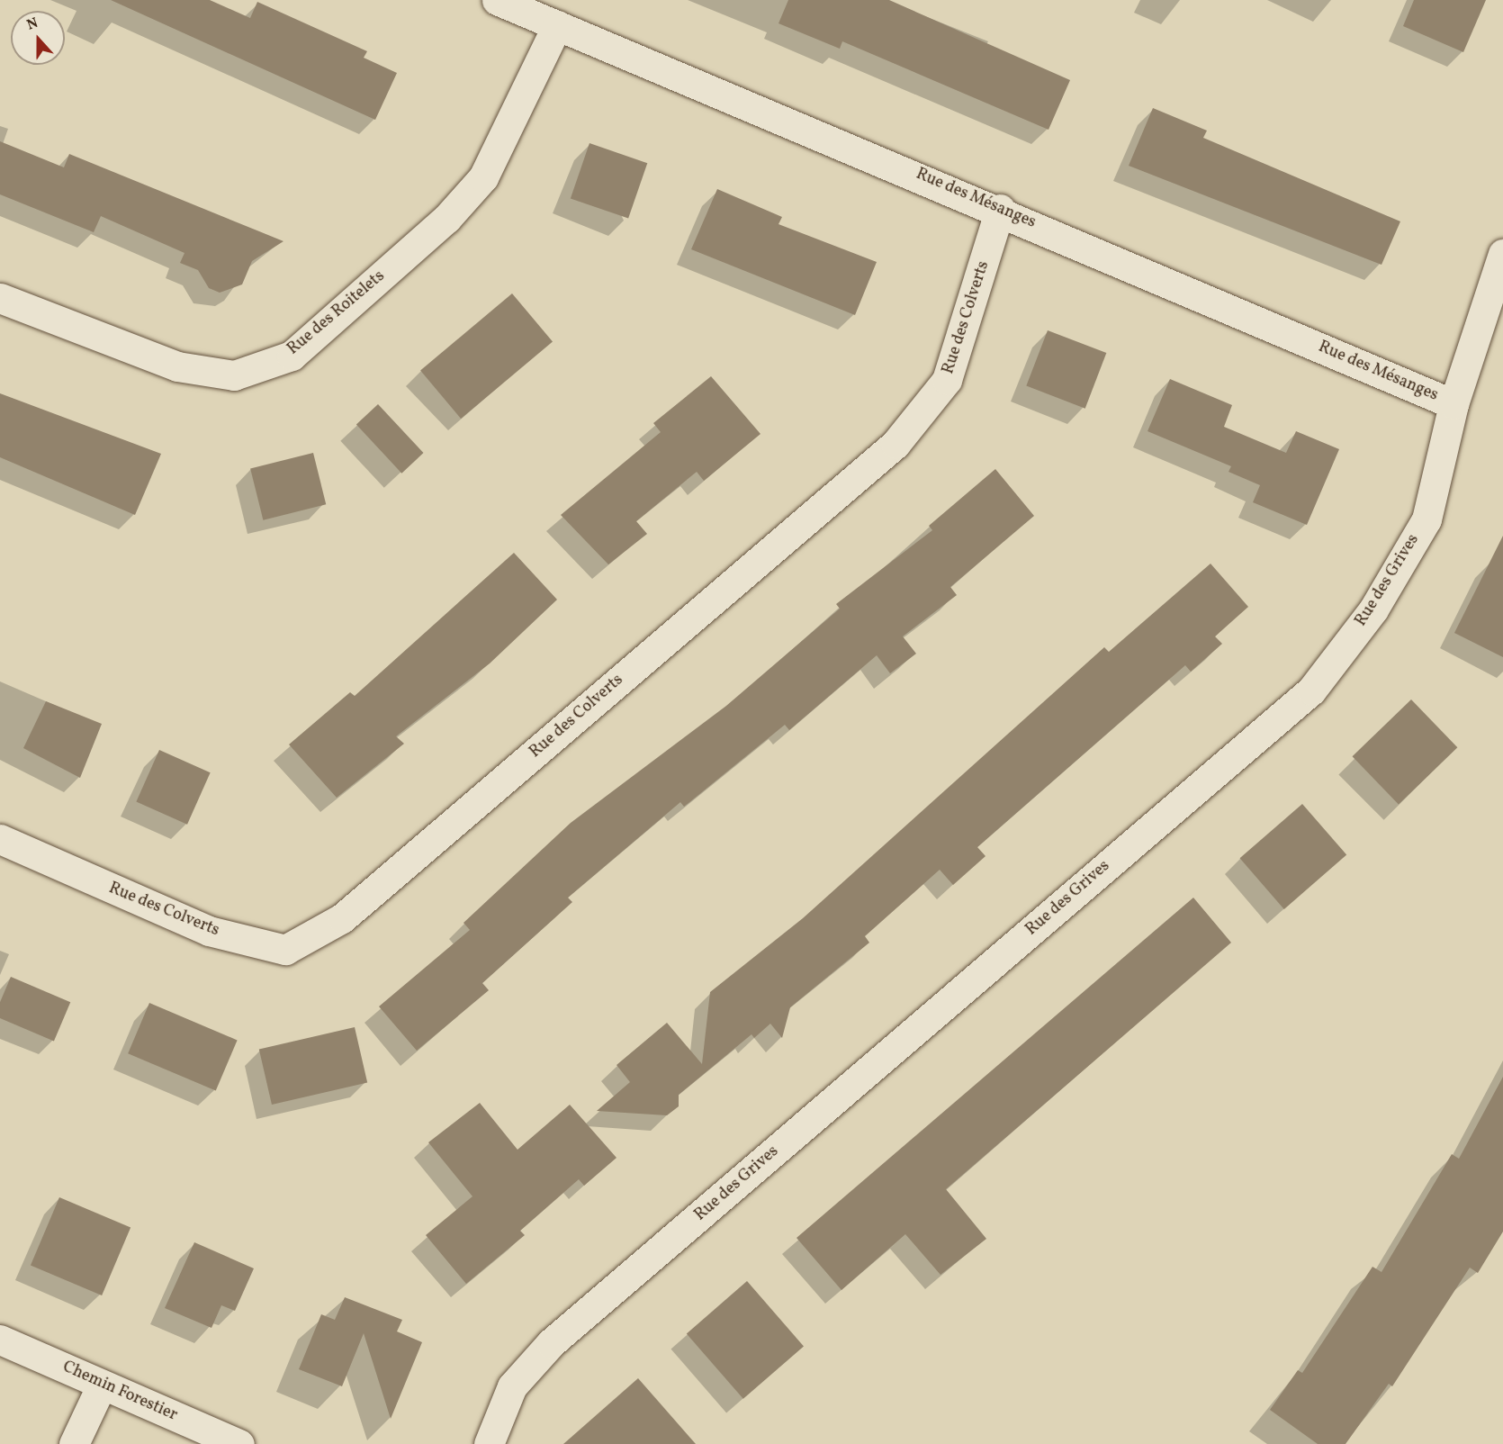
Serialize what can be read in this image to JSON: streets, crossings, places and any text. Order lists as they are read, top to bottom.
{
  "streets": {
    "street": [
      "Rue des Mésanges",
      "Rue des Roitelets",
      "Rue des Colverts",
      "Rue des Grives",
      "Chemin Forestier"
    ]
  },
  "crossings": [
    ["Rue des Mésanges", "Rue des Roitelets"],
    ["Rue des Mésanges", "Rue des Colverts"],
    ["Rue des Mésanges", "Rue des Grives"]
  ],
  "north": "top"
}
